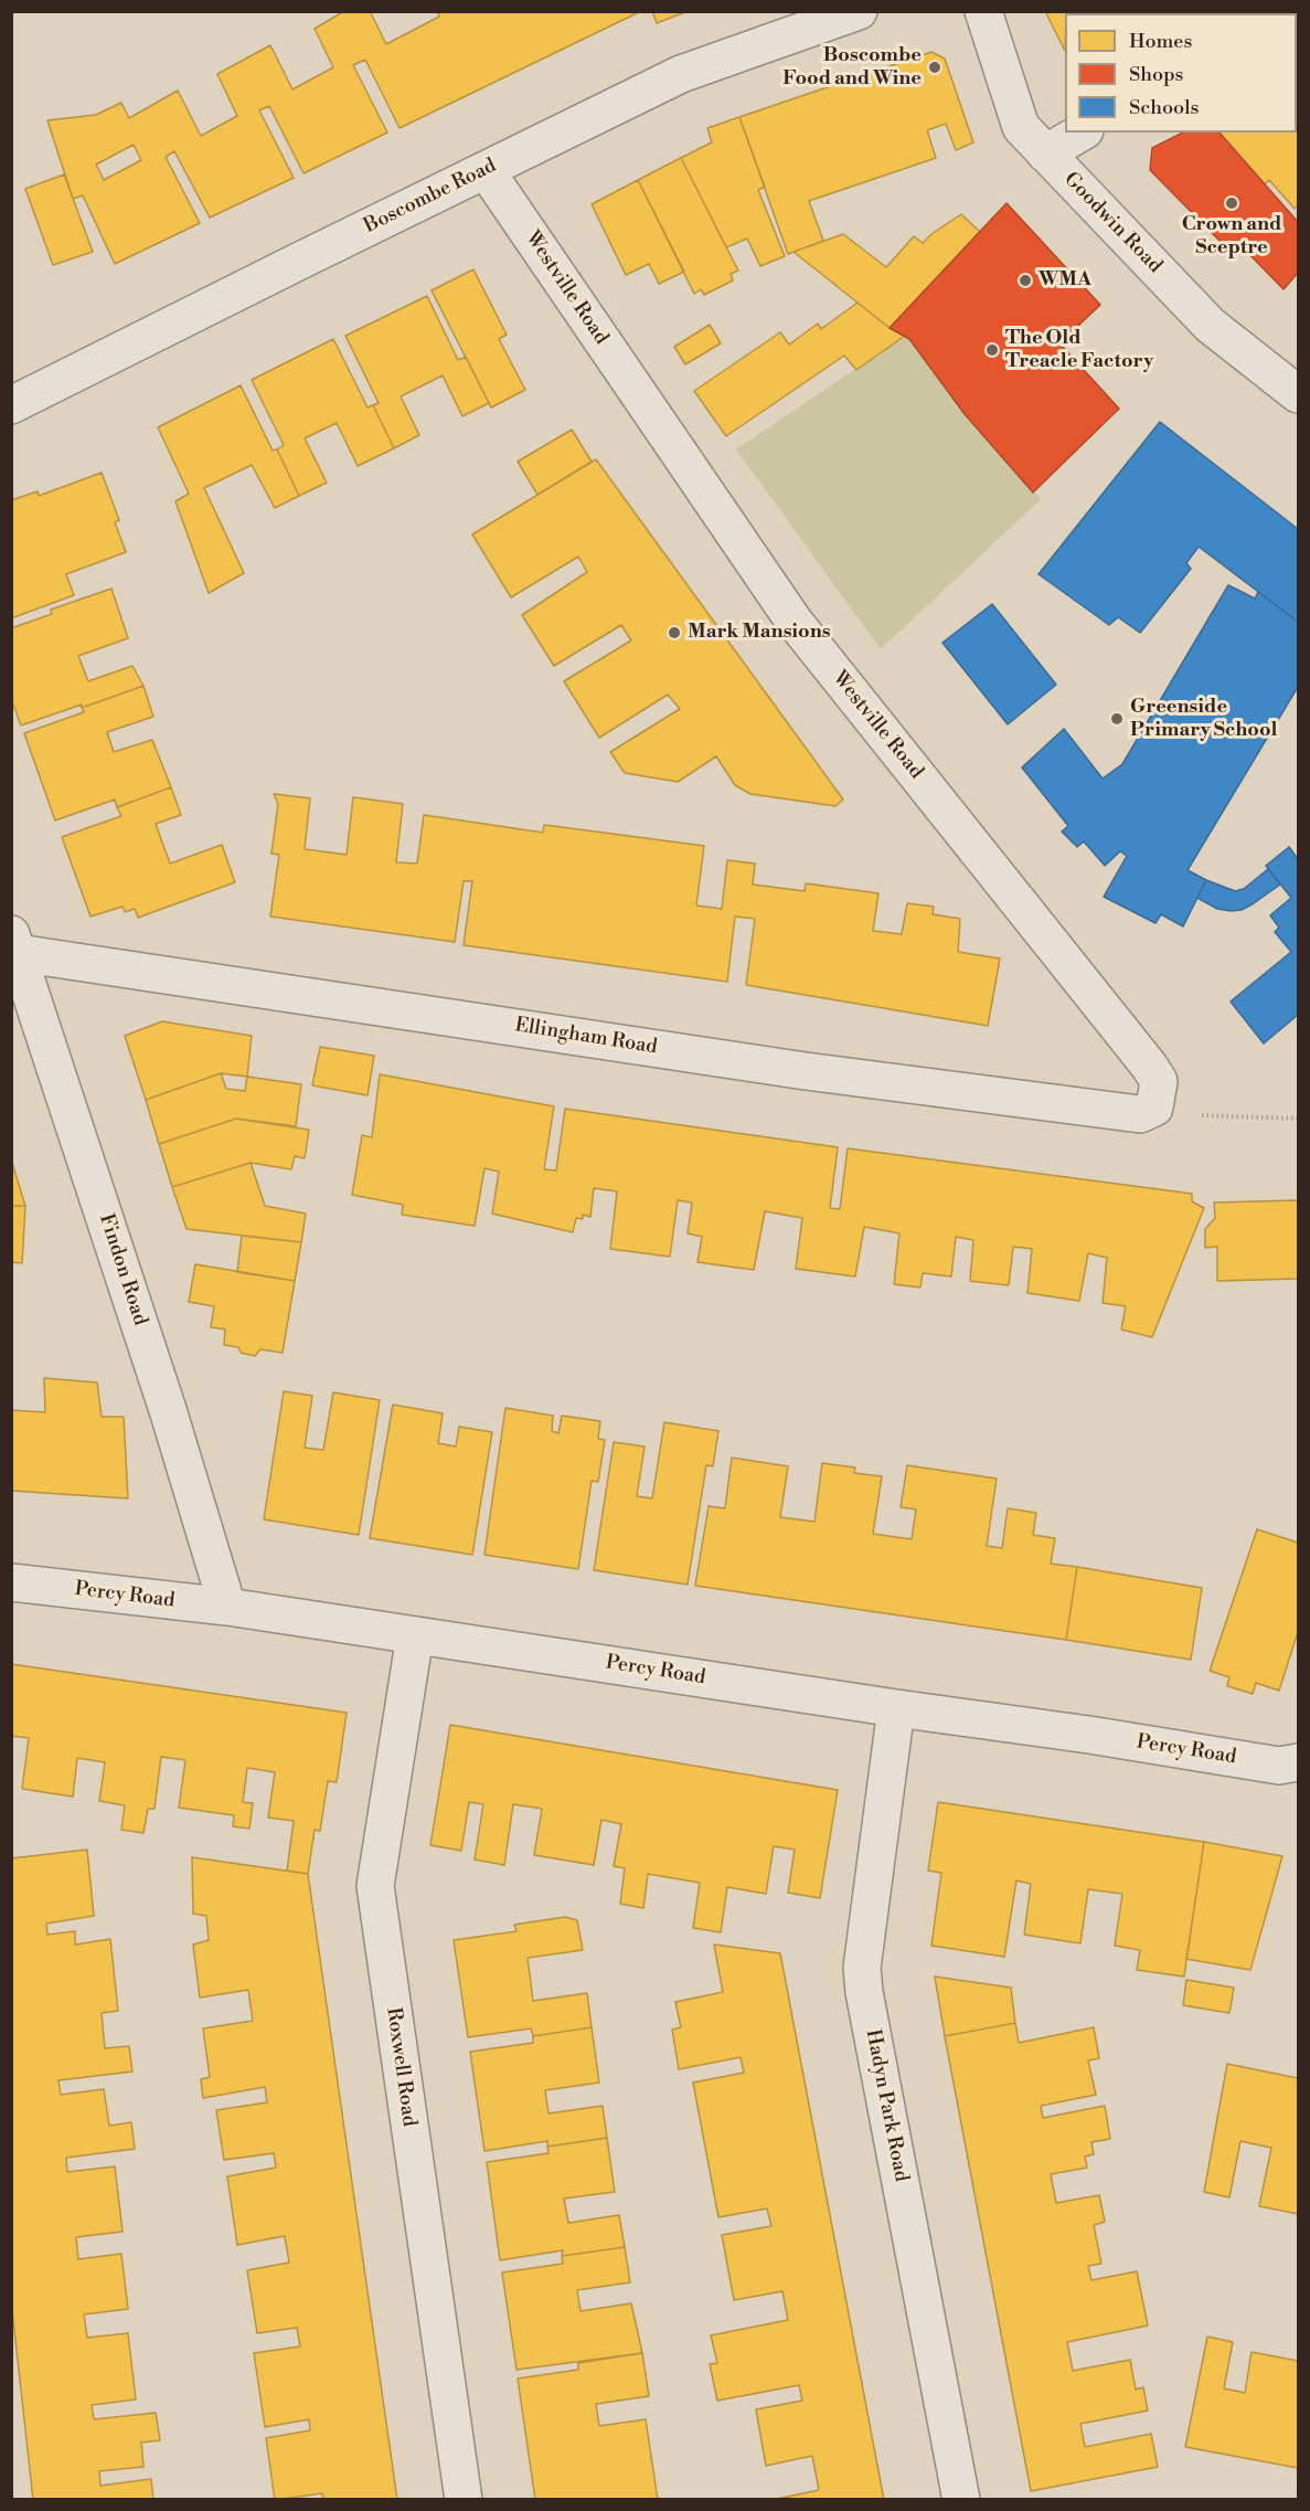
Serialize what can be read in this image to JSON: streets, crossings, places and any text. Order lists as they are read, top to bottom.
{
  "streets": {
    "street": [
      "Boscombe Road",
      "Goodwin Road",
      "Westville Road",
      "Ellingham Road",
      "Findon Road",
      "Percy Road",
      "Roxwell Road",
      "Hadyn Park Road"
    ]
  },
  "crossings": [
    ["Boscombe Road", "Westville Road"],
    ["Westville Road", "Ellingham Road"],
    ["Ellingham Road", "Findon Road"],
    ["Findon Road", "Percy Road"],
    ["Percy Road", "Roxwell Road"],
    ["Percy Road", "Hadyn Park Road"]
  ],
  "places": [
    "Boscombe Food and Wine",
    "Crown and Sceptre",
    "WMA",
    "The Old Treacle Factory",
    "Mark Mansions",
    "Greenside Primary School"
  ],
  "legend": ["Homes", "Shops", "Schools"]
}
